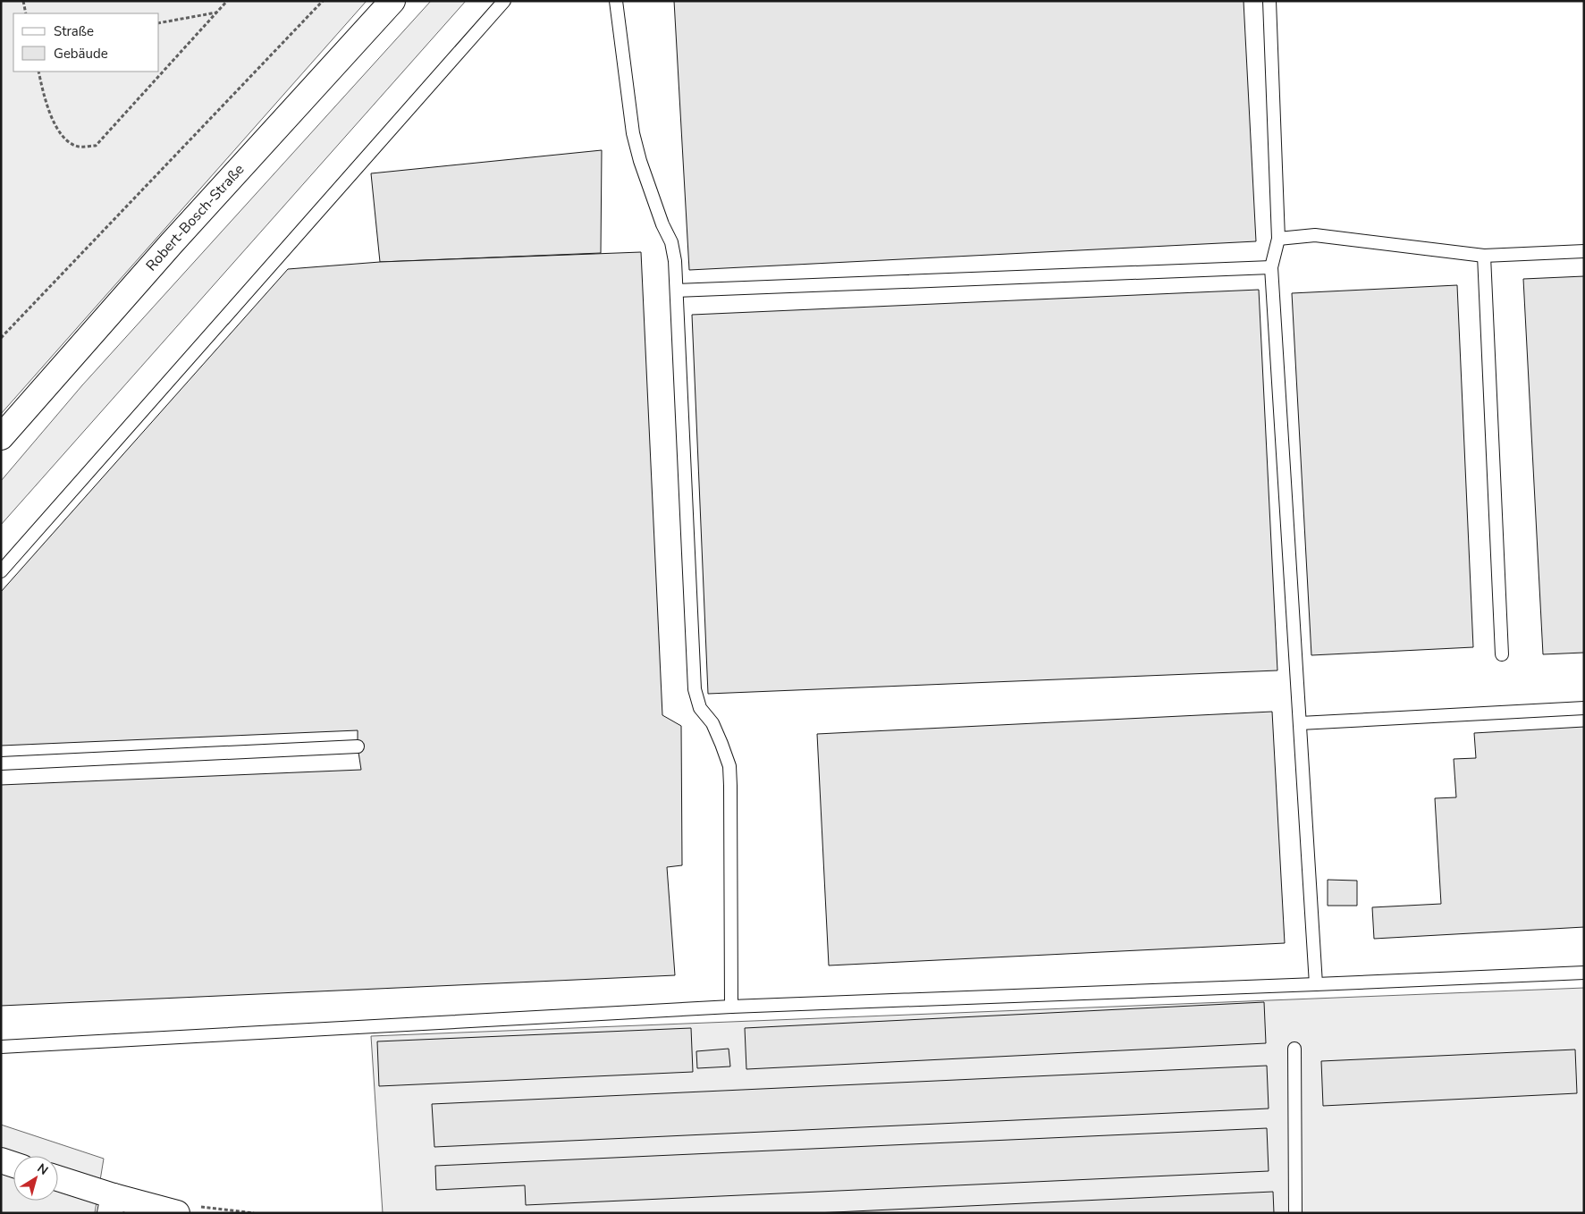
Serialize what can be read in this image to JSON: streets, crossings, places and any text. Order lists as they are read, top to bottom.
{
  "streets": {
    "main road": ["Robert-Bosch-Straße"]
  },
  "legend": ["Straße", "Gebäude"],
  "north": "top right"
}
